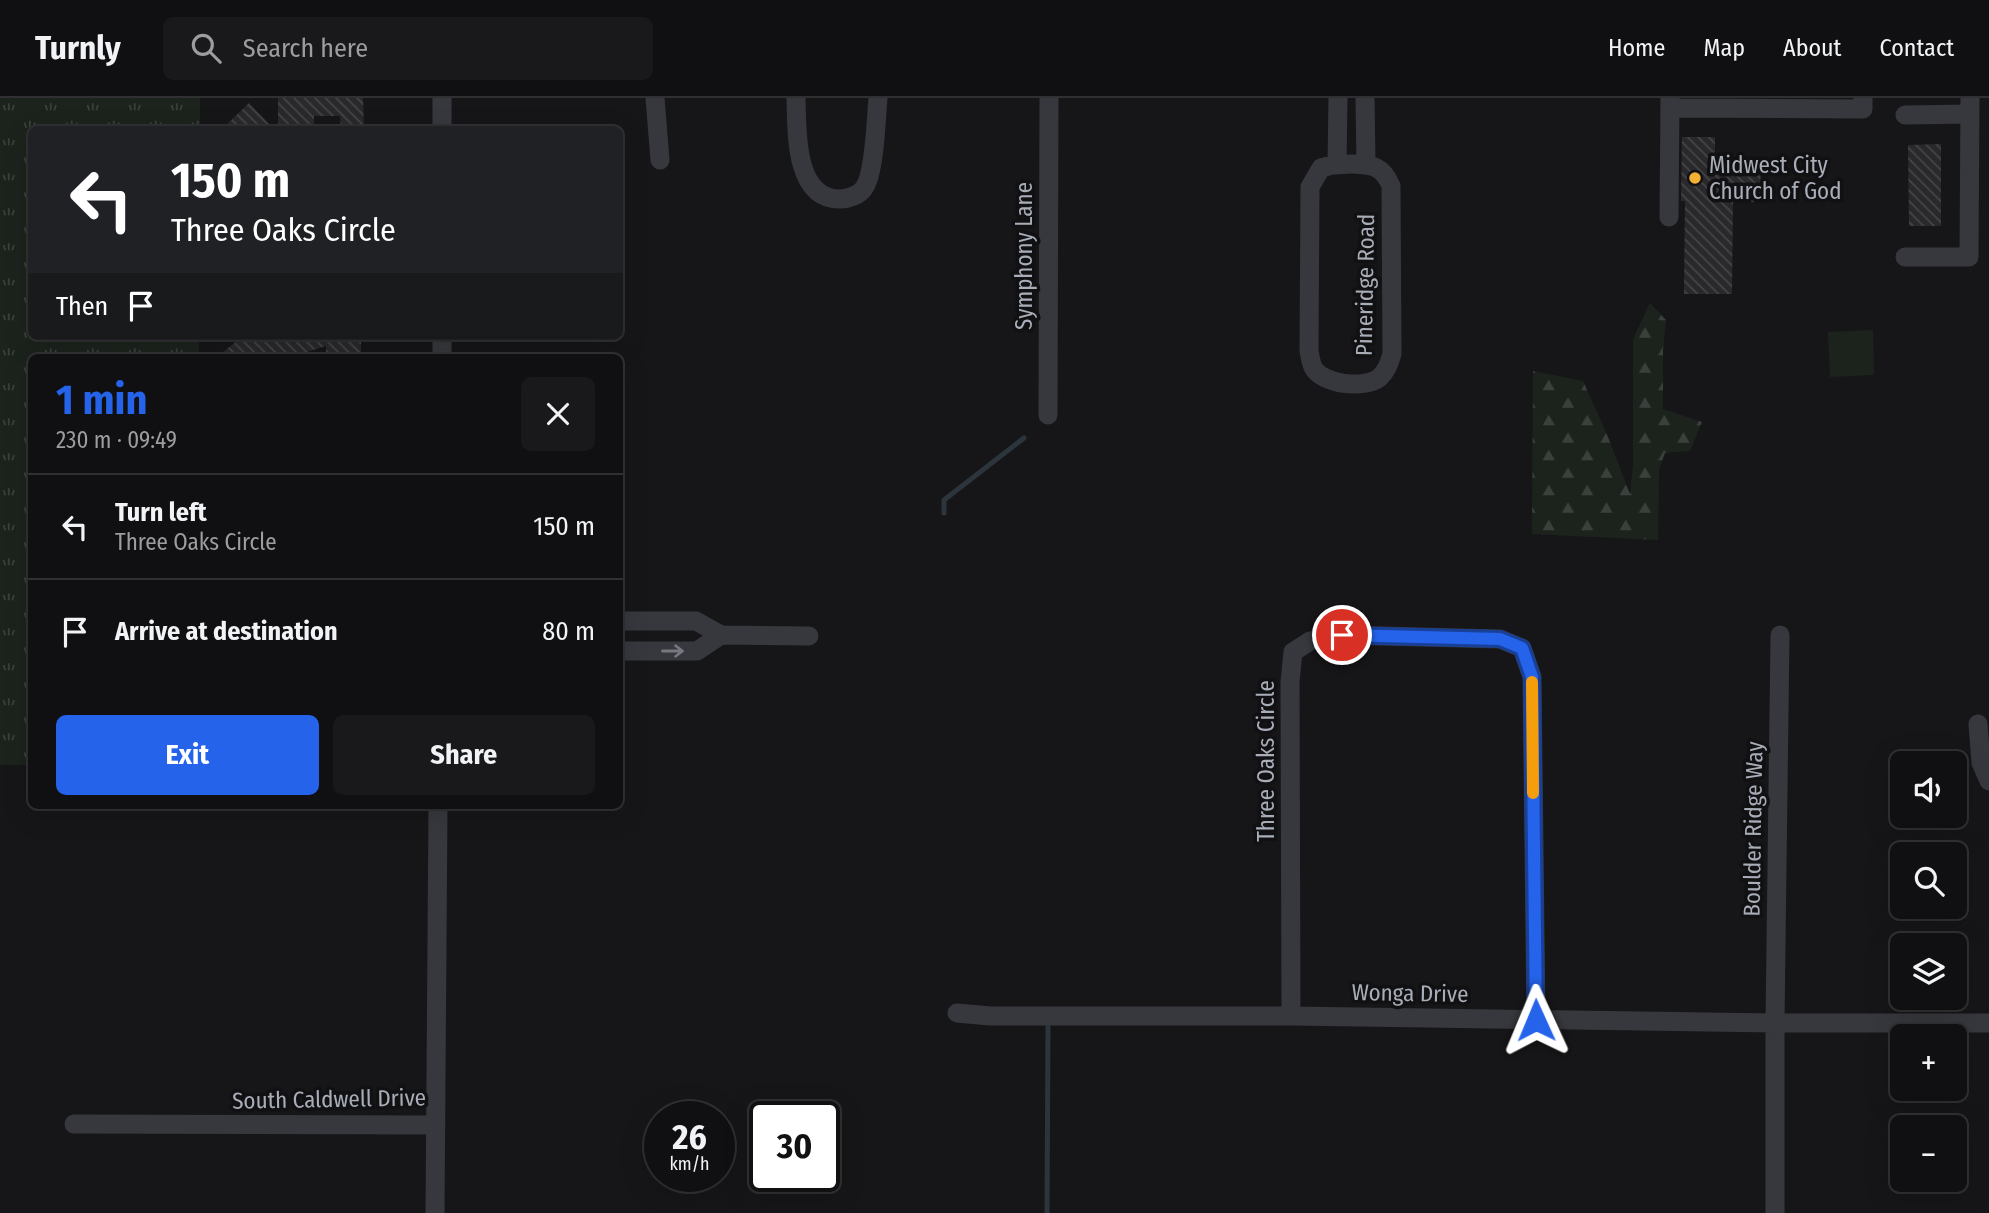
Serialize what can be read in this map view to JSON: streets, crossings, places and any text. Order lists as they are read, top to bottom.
{
  "streets": {
    "street": [
      "Symphony Lane",
      "Pineridge Road",
      "Three Oaks Circle",
      "Boulder Ridge Way",
      "Wonga Drive",
      "South Caldwell Drive"
    ]
  },
  "crossings": [
    ["Three Oaks Circle", "Wonga Drive"],
    ["Boulder Ridge Way", "Wonga Drive"]
  ],
  "places": ["Midwest City Church of God"],
  "page": {
    "header": "Turnly",
    "search": "Search here",
    "nav": [
      "Home",
      "Map",
      "About",
      "Contact"
    ],
    "turn": ["150 m", "Three Oaks Circle"],
    "then": "Then",
    "heading": ["1 min", "230 m · 09:49"],
    "list": [
      {
        "name": "Turn left",
        "note": "Three Oaks Circle",
        "value": "150 m"
      },
      {
        "name": "Arrive at destination",
        "value": "80 m"
      }
    ],
    "buttons": ["Exit", "Share"],
    "map_buttons": ["+", "−"],
    "speed": "26 km/h",
    "limit": "30"
  }
}
